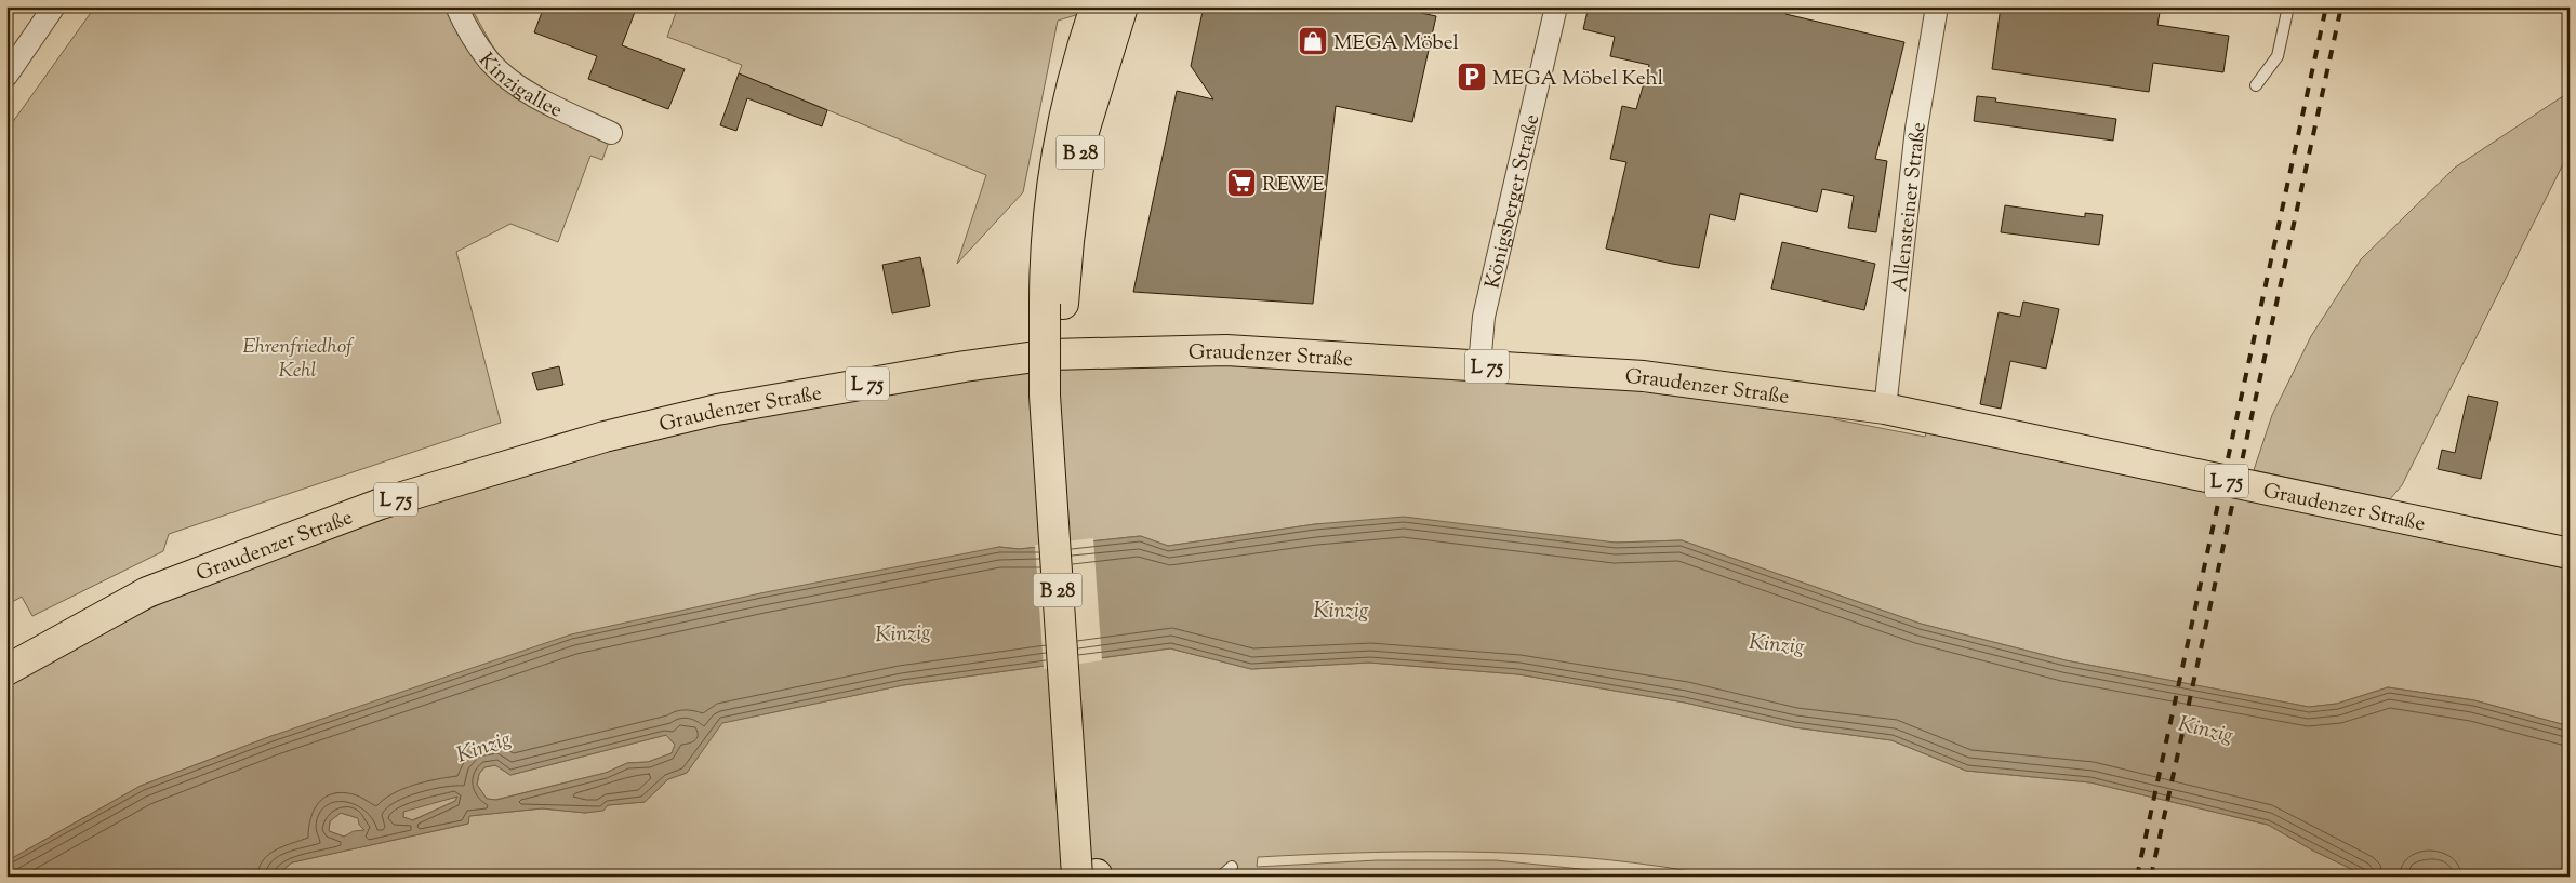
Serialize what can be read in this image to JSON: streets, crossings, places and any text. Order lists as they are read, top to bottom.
{
  "streets": {
    "main road": ["B 28", "Graudenzer Straße", "L 75"],
    "street": ["Kinzigallee", "Königsberger Straße", "Allensteiner Straße"]
  },
  "crossings": [
    ["Königsberger Straße", "Graudenzer Straße"],
    ["Allensteiner Straße", "Graudenzer Straße"]
  ],
  "water": ["Kinzig"],
  "parks": ["Ehrenfriedhof Kehl"],
  "places": {
    "shop": ["MEGA Möbel"],
    "parking": ["MEGA Möbel Kehl"],
    "supermarket": ["REWE"]
  }
}
